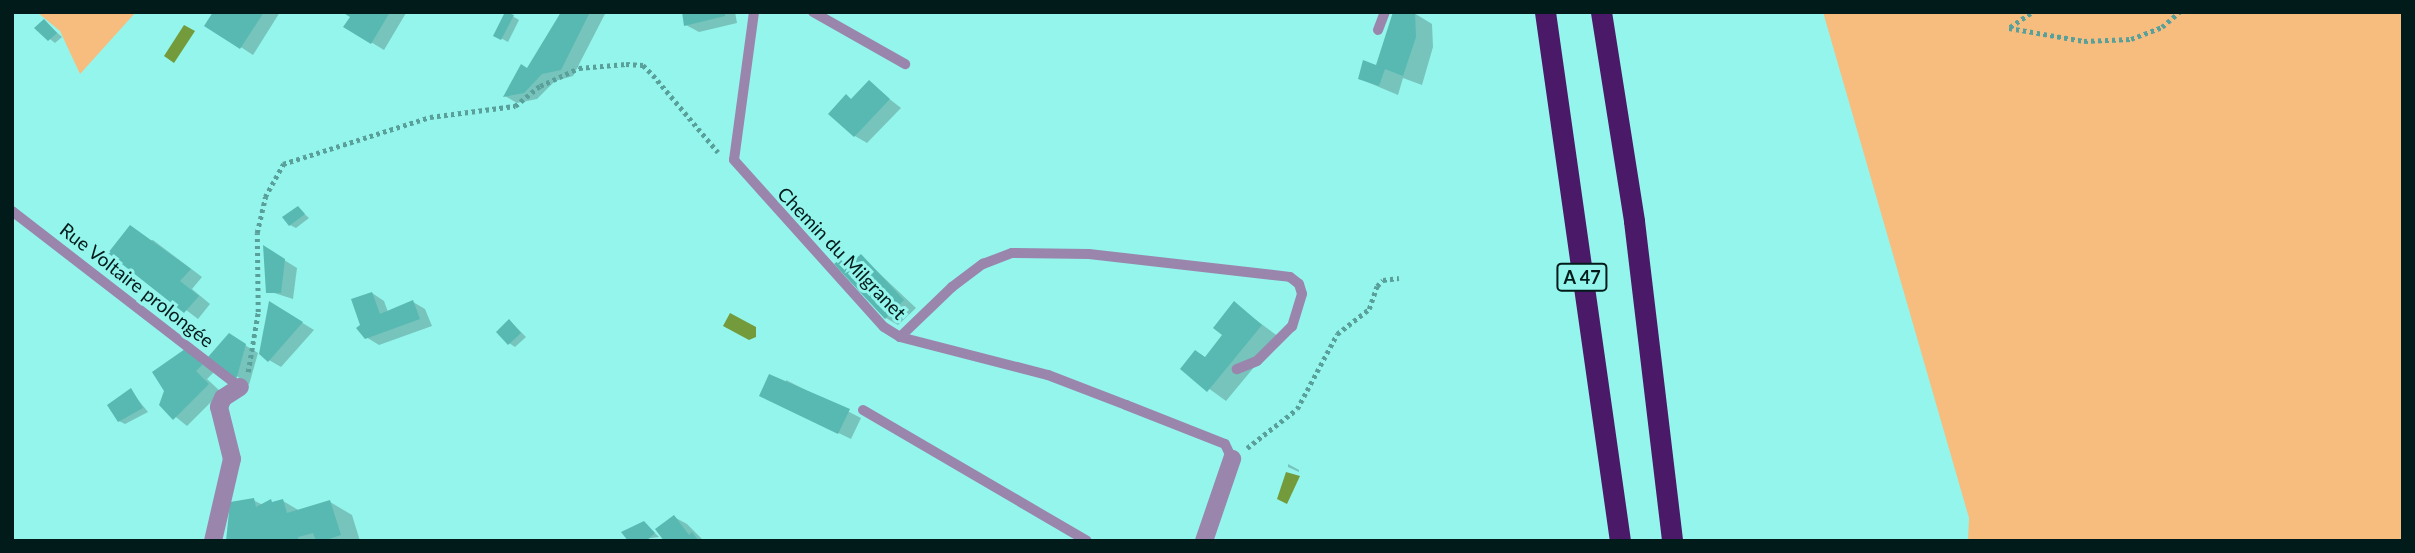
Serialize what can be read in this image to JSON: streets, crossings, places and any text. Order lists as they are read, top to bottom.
{
  "streets": {
    "highway": ["A 47"],
    "lane": ["Chemin du Milgranet", "Rue Voltaire prolongée"]
  }
}
